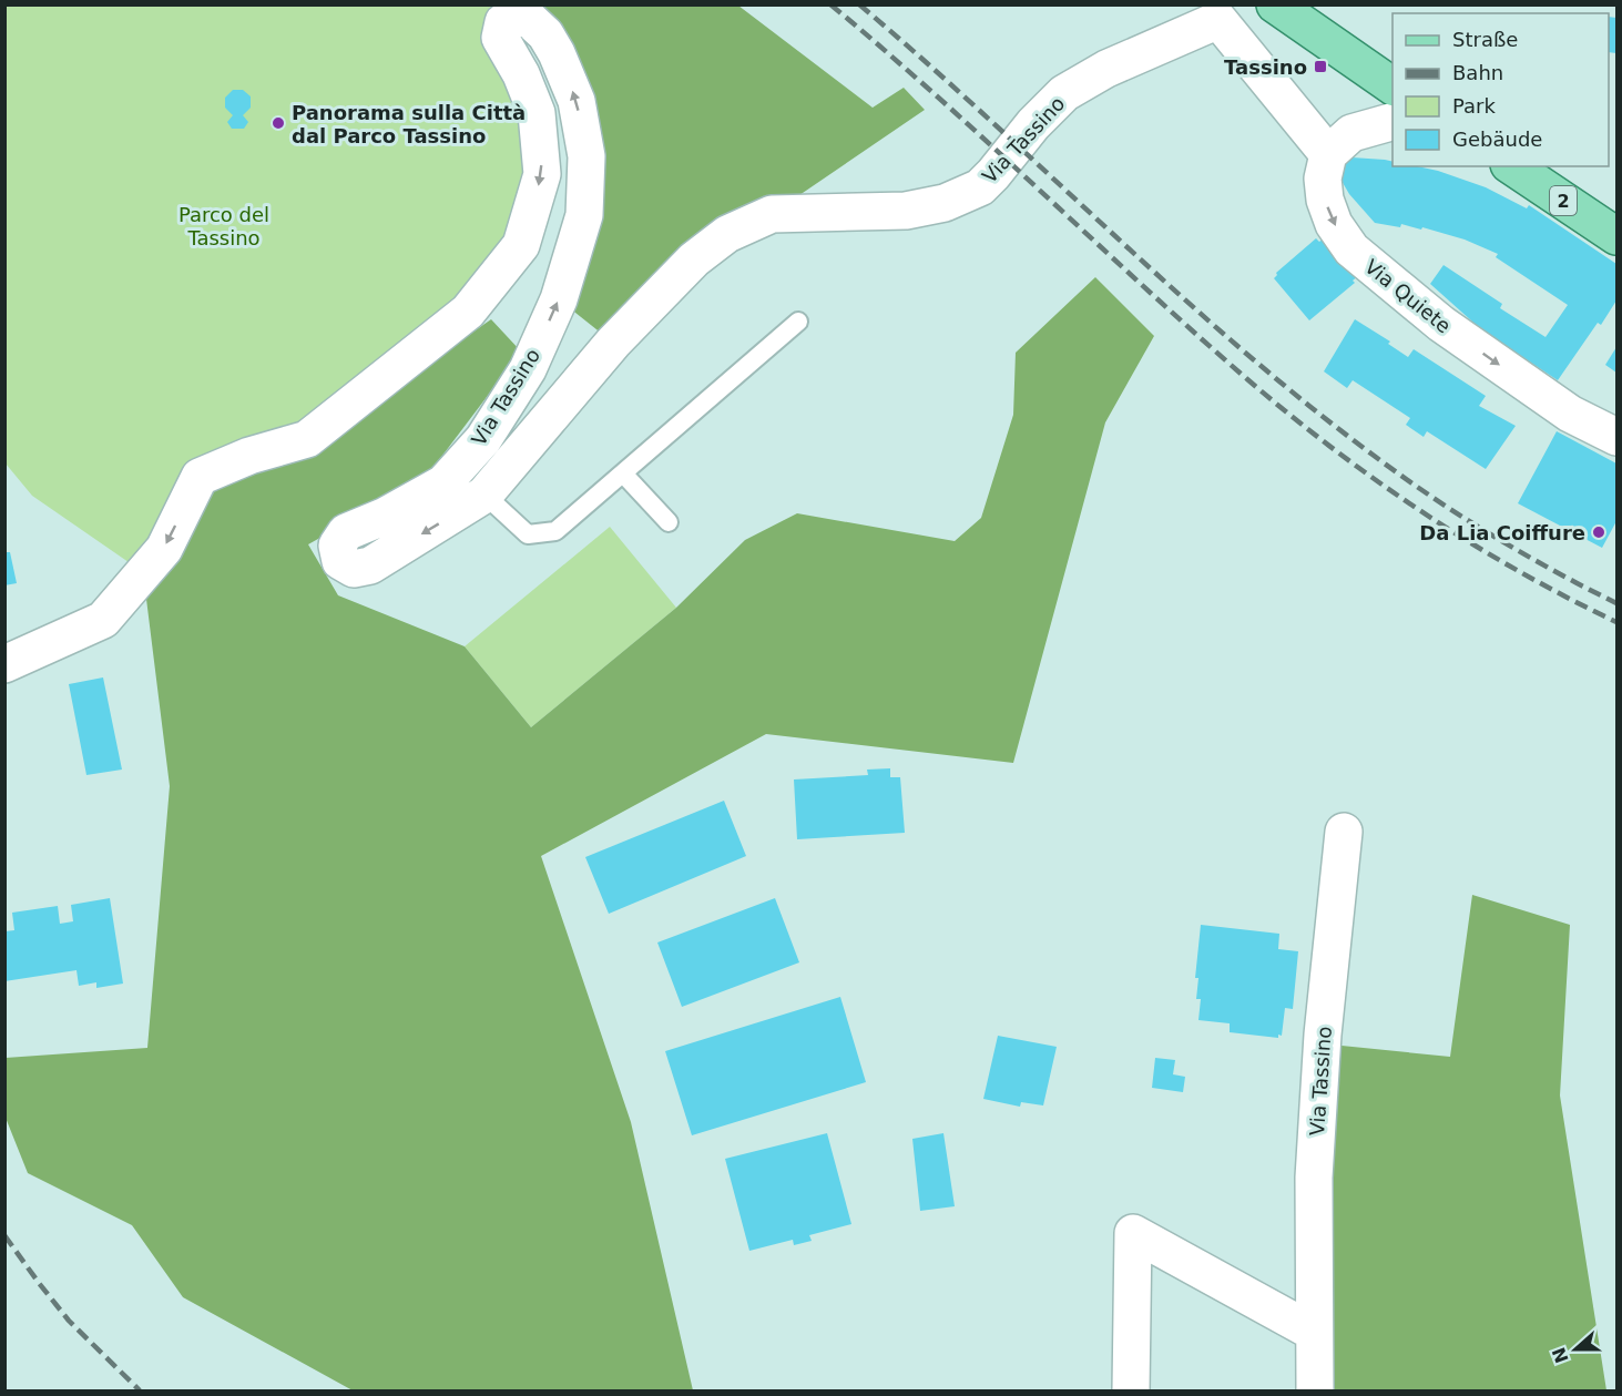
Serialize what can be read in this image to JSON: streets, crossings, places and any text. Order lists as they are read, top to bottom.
{
  "streets": {
    "main road": ["2"],
    "street": ["Via Tassino", "Via Quiete"]
  },
  "one_way": ["Via Quiete"],
  "parks": ["Parco del Tassino"],
  "places": {
    "transit": ["Tassino"],
    "other": ["Panorama sulla Città dal Parco Tassino", "Da Lia Coiffure"]
  },
  "legend": [
    "Straße",
    "Bahn",
    "Park",
    "Gebäude"
  ],
  "north": "left"
}
